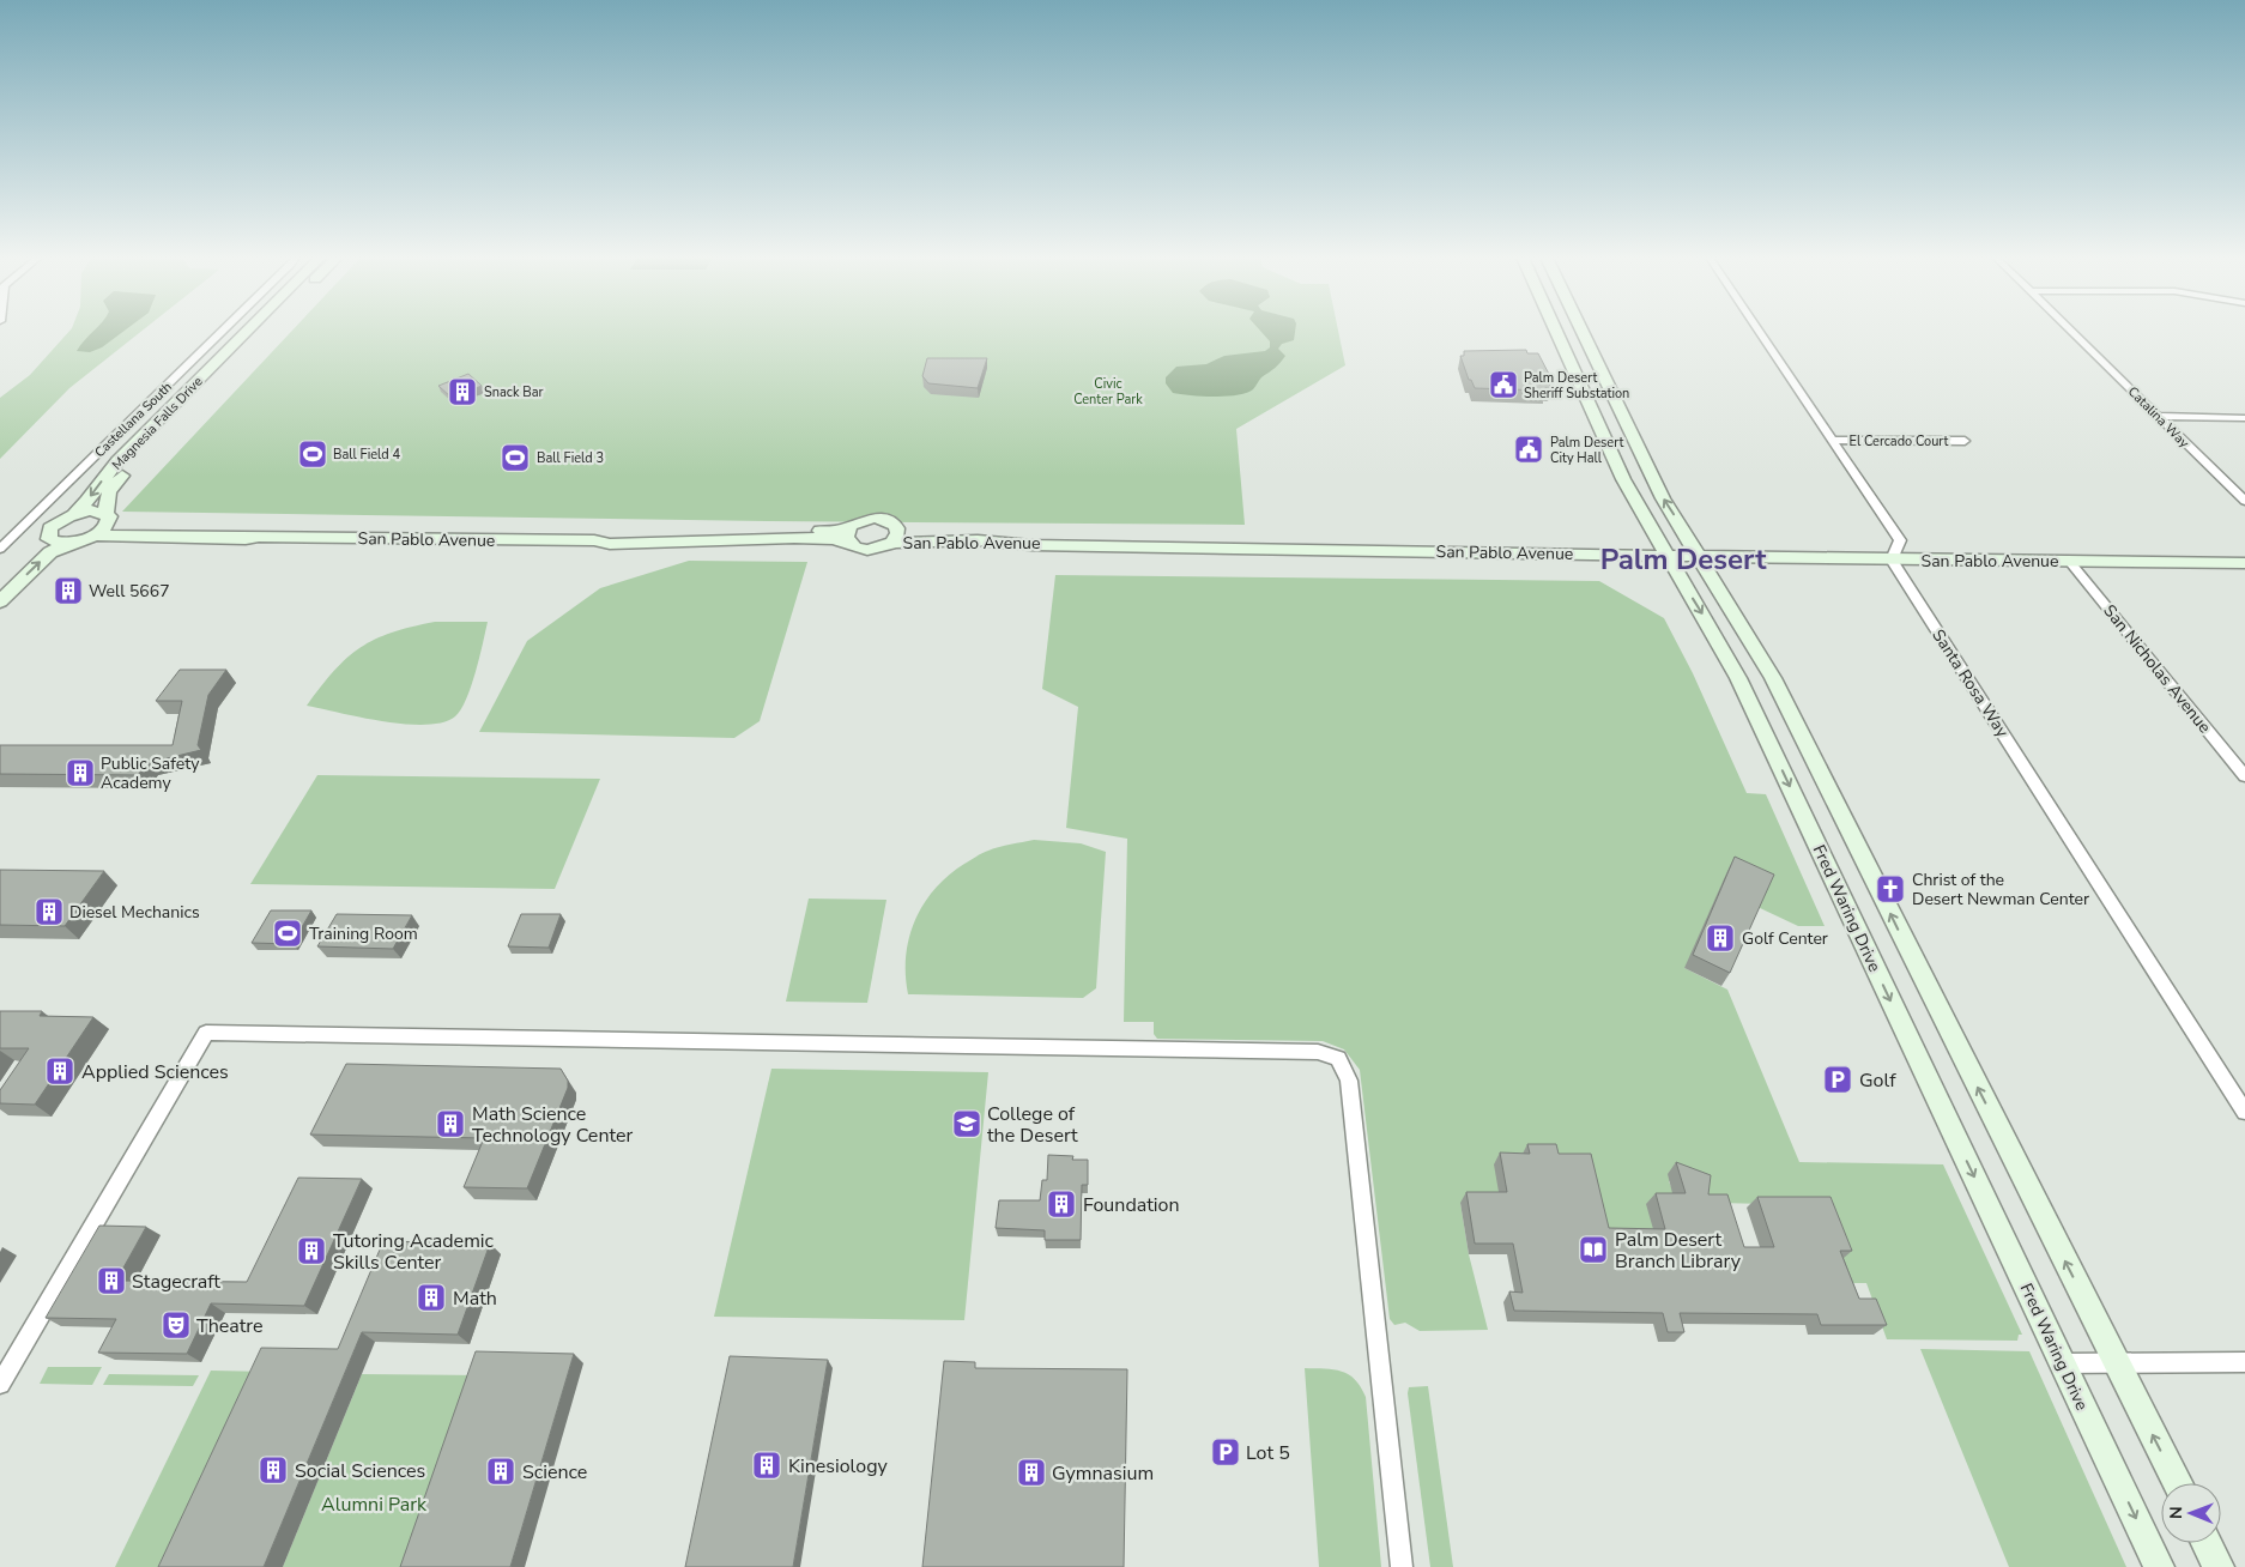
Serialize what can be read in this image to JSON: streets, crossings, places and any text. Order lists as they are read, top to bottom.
{
  "streets": {
    "street": [
      "Catalina Way",
      "Castellana South",
      "Magnesia Falls Drive",
      "El Cercado Court",
      "San Pablo Avenue",
      "San Nicholas Avenue",
      "Santa Rosa Way",
      "Fred Waring Drive"
    ]
  },
  "crossings": [
    ["Magnesia Falls Drive", "San Pablo Avenue"],
    ["San Pablo Avenue", "San Nicholas Avenue"],
    ["San Pablo Avenue", "Santa Rosa Way"],
    ["San Pablo Avenue", "Fred Waring Drive"]
  ],
  "districts": ["Palm Desert"],
  "parks": ["Civic Center Park", "Alumni Park"],
  "places": {
    "public building": ["Palm Desert Sheriff Substation", "Palm Desert City Hall"],
    "building": [
      "Snack Bar",
      "Well 5667",
      "Public Safety Academy",
      "Diesel Mechanics",
      "Golf Center",
      "Applied Sciences",
      "Math Science Technology Center",
      "Foundation",
      "Tutoring Academic Skills Center",
      "Stagecraft",
      "Math",
      "Kinesiology",
      "Social Sciences",
      "Science",
      "Gymnasium"
    ],
    "sports": ["Ball Field 4", "Ball Field 3", "Training Room"],
    "church": ["Christ of the Desert Newman Center"],
    "parking": ["Golf", "Lot 5"],
    "school or university": ["College of the Desert"],
    "library": ["Palm Desert Branch Library"],
    "theatre": ["Theatre"]
  },
  "north": "left"
}
